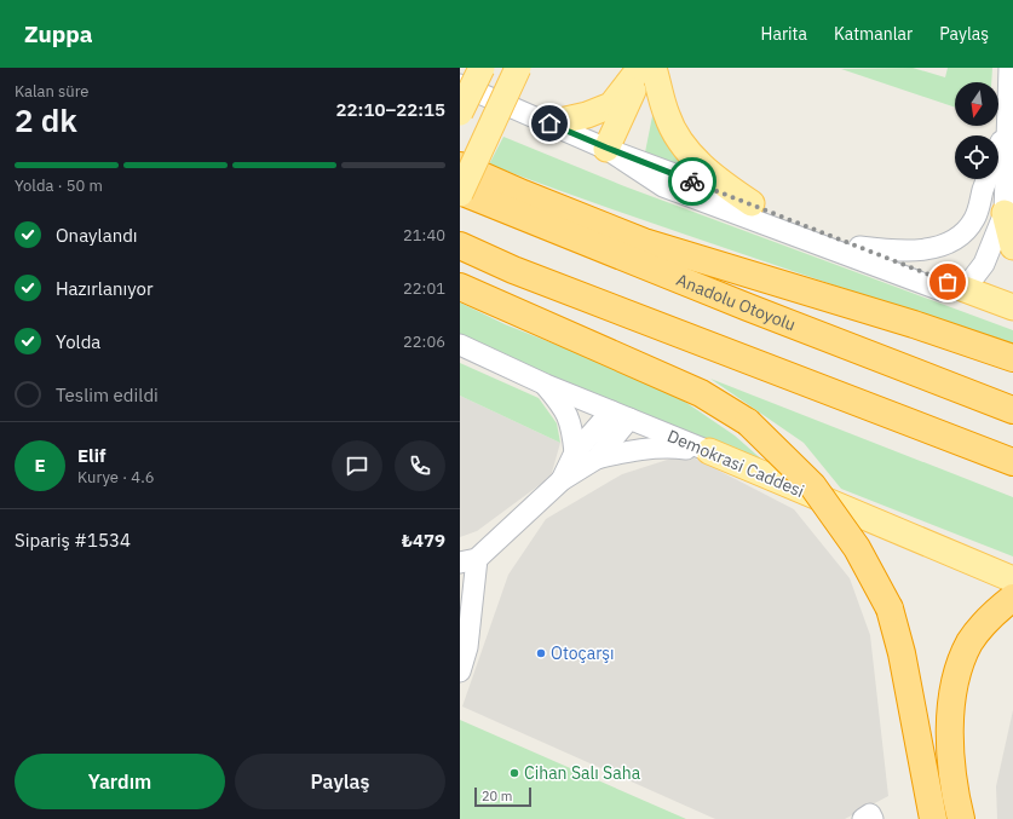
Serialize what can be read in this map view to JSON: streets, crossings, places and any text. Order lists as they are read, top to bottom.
{
  "streets": {
    "highway": ["Anadolu Otoyolu"],
    "main road": ["Demokrasi Caddesi"]
  },
  "places": ["Otoçarşı", "Cihan Salı Saha"],
  "scale_bar": "20 m",
  "north": "bottom",
  "page": {
    "header": "Zuppa",
    "nav": ["Harita", "Katmanlar", "Paylaş"],
    "heading": ["2 dk", "Kalan süre", "22:10–22:15"],
    "panel": [
      "Elif",
      "Kurye · 4.6",
      "Sipariş #1534",
      "₺479"
    ],
    "bar": "Yolda · 50 m",
    "list": [
      ["Onaylandı", "21:40"],
      ["Hazırlanıyor", "22:01"],
      ["Yolda", "22:06"],
      "Teslim edildi"
    ],
    "round": "E",
    "buttons": ["Yardım", "Paylaş"],
    "scale": "20 m"
  }
}
